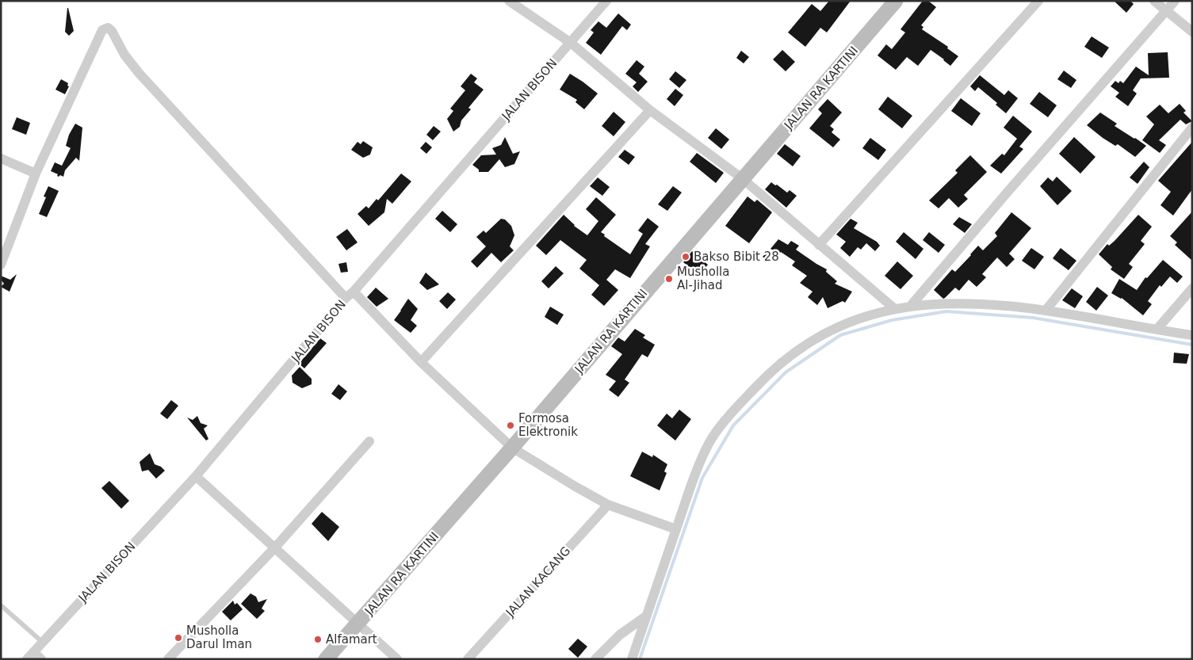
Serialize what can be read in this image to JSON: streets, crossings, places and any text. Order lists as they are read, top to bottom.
{
  "streets": {
    "main road": ["JALAN RA KARTINI"],
    "street": ["JALAN BISON", "JALAN KACANG"]
  },
  "places": [
    "Bakso Bibit 28",
    "Musholla Al-Jihad",
    "Formosa Elektronik",
    "Musholla Darul Iman",
    "Alfamart"
  ]
}
